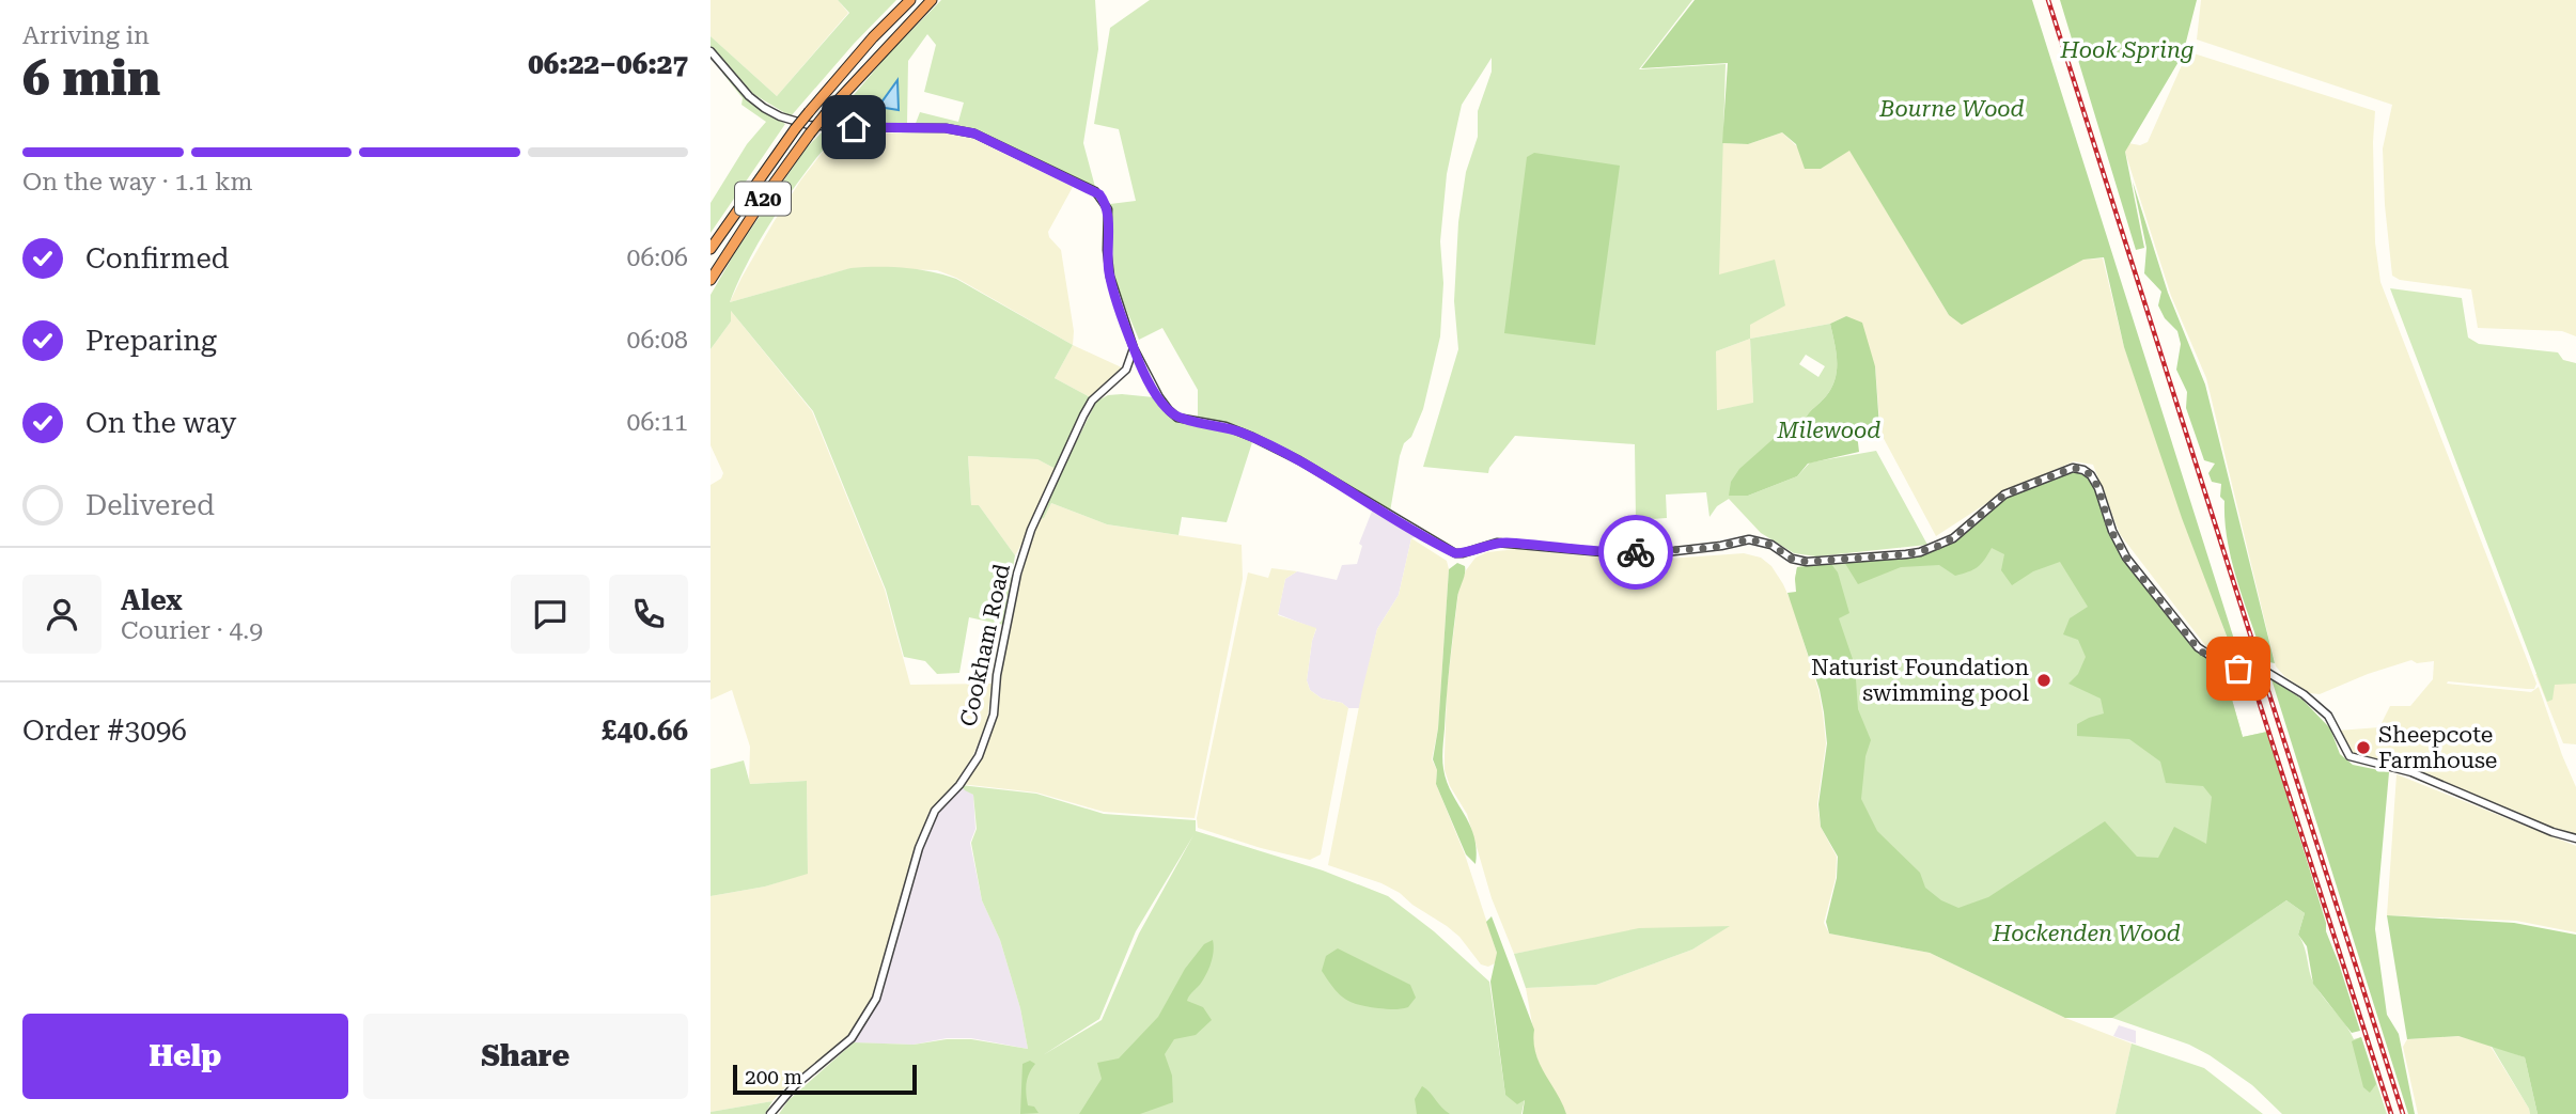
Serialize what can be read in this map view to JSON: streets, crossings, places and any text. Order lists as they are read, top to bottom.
{
  "streets": {
    "highway": ["A20"],
    "street": ["Cookham Road"]
  },
  "parks": [
    "Hook Spring",
    "Bourne Wood",
    "Milewood",
    "Hockenden Wood"
  ],
  "places": ["Naturist Foundation swimming pool", "Sheepcote Farmhouse"],
  "scale_bar": "200 m",
  "page": {
    "heading": ["6 min", "Arriving in", "06:22–06:27"],
    "panel": [
      "Alex",
      "Courier · 4.9",
      "Order #3096",
      "£40.66"
    ],
    "bar": "On the way · 1.1 km",
    "list": [
      ["Confirmed", "06:06"],
      ["Preparing", "06:08"],
      ["On the way", "06:11"],
      "Delivered"
    ],
    "buttons": ["Help", "Share"],
    "scale": "200 m"
  }
}
